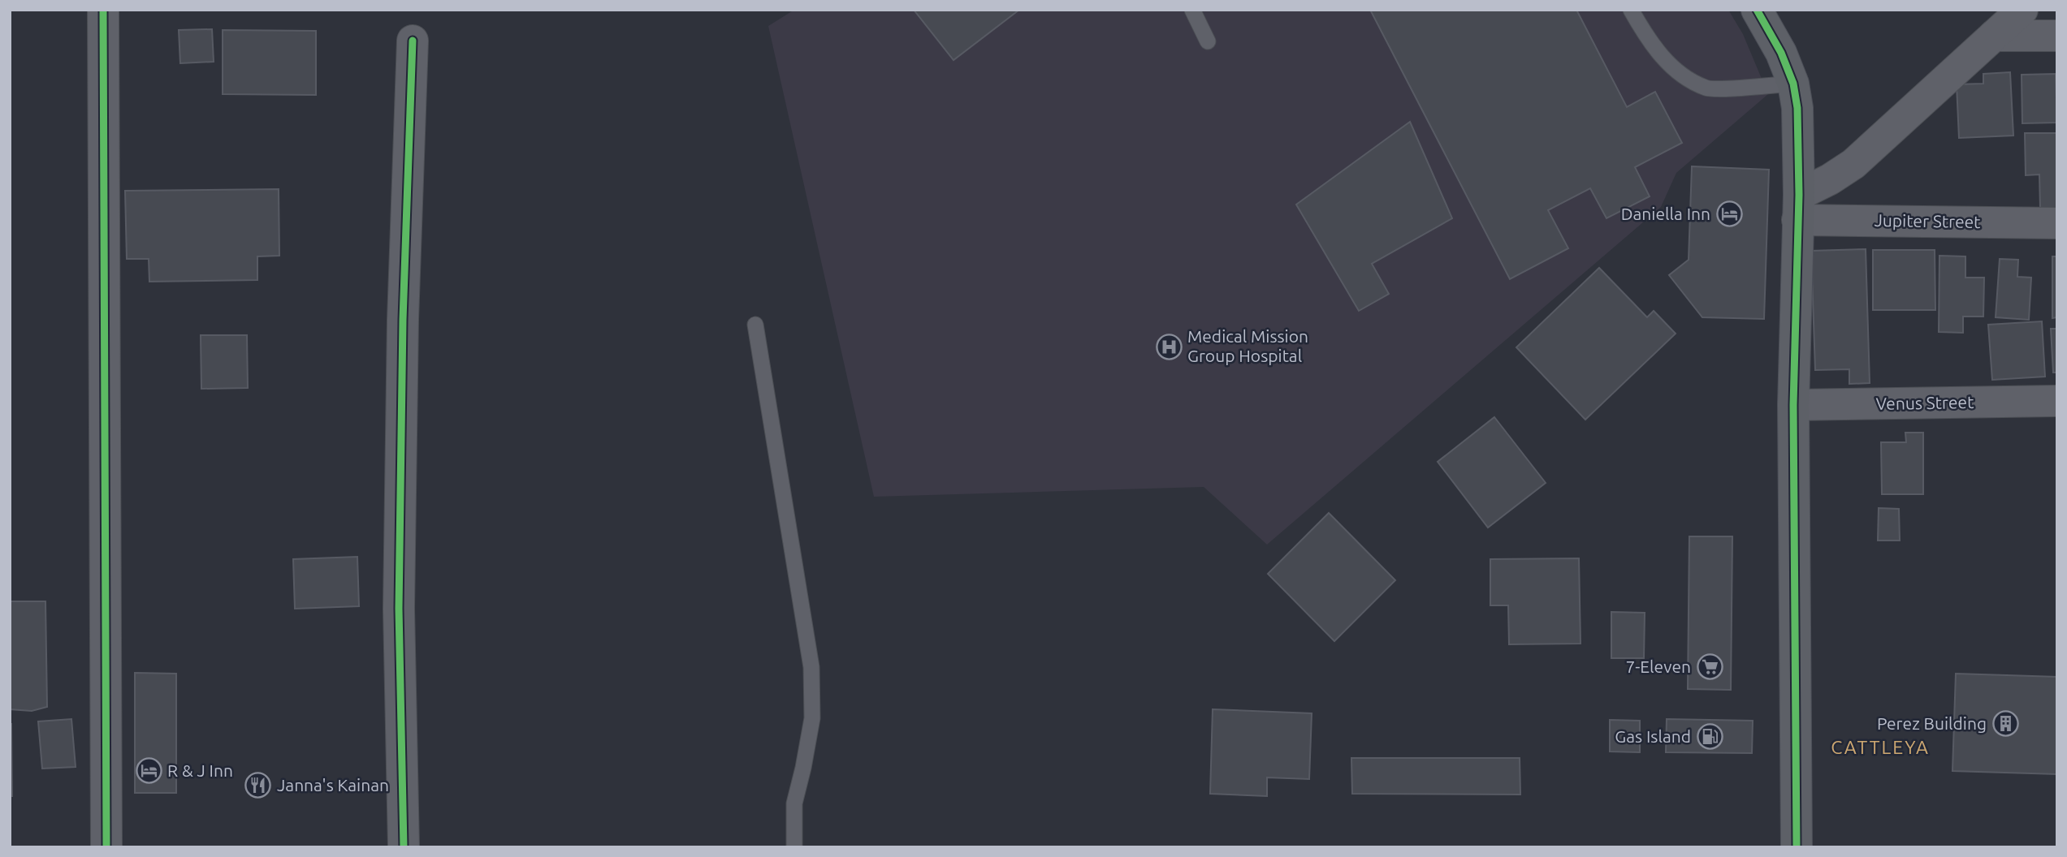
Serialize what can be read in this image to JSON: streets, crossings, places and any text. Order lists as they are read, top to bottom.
{
  "streets": {
    "street": ["Jupiter Street", "Venus Street"]
  },
  "districts": ["CATTLEYA"],
  "places": {
    "hotel": ["Daniella Inn", "R & J Inn"],
    "hospital": ["Medical Mission Group Hospital"],
    "supermarket": ["7-Eleven"],
    "building": ["Perez Building"],
    "fuel station": ["Gas Island"],
    "restaurant": ["Janna's Kainan"]
  }
}
